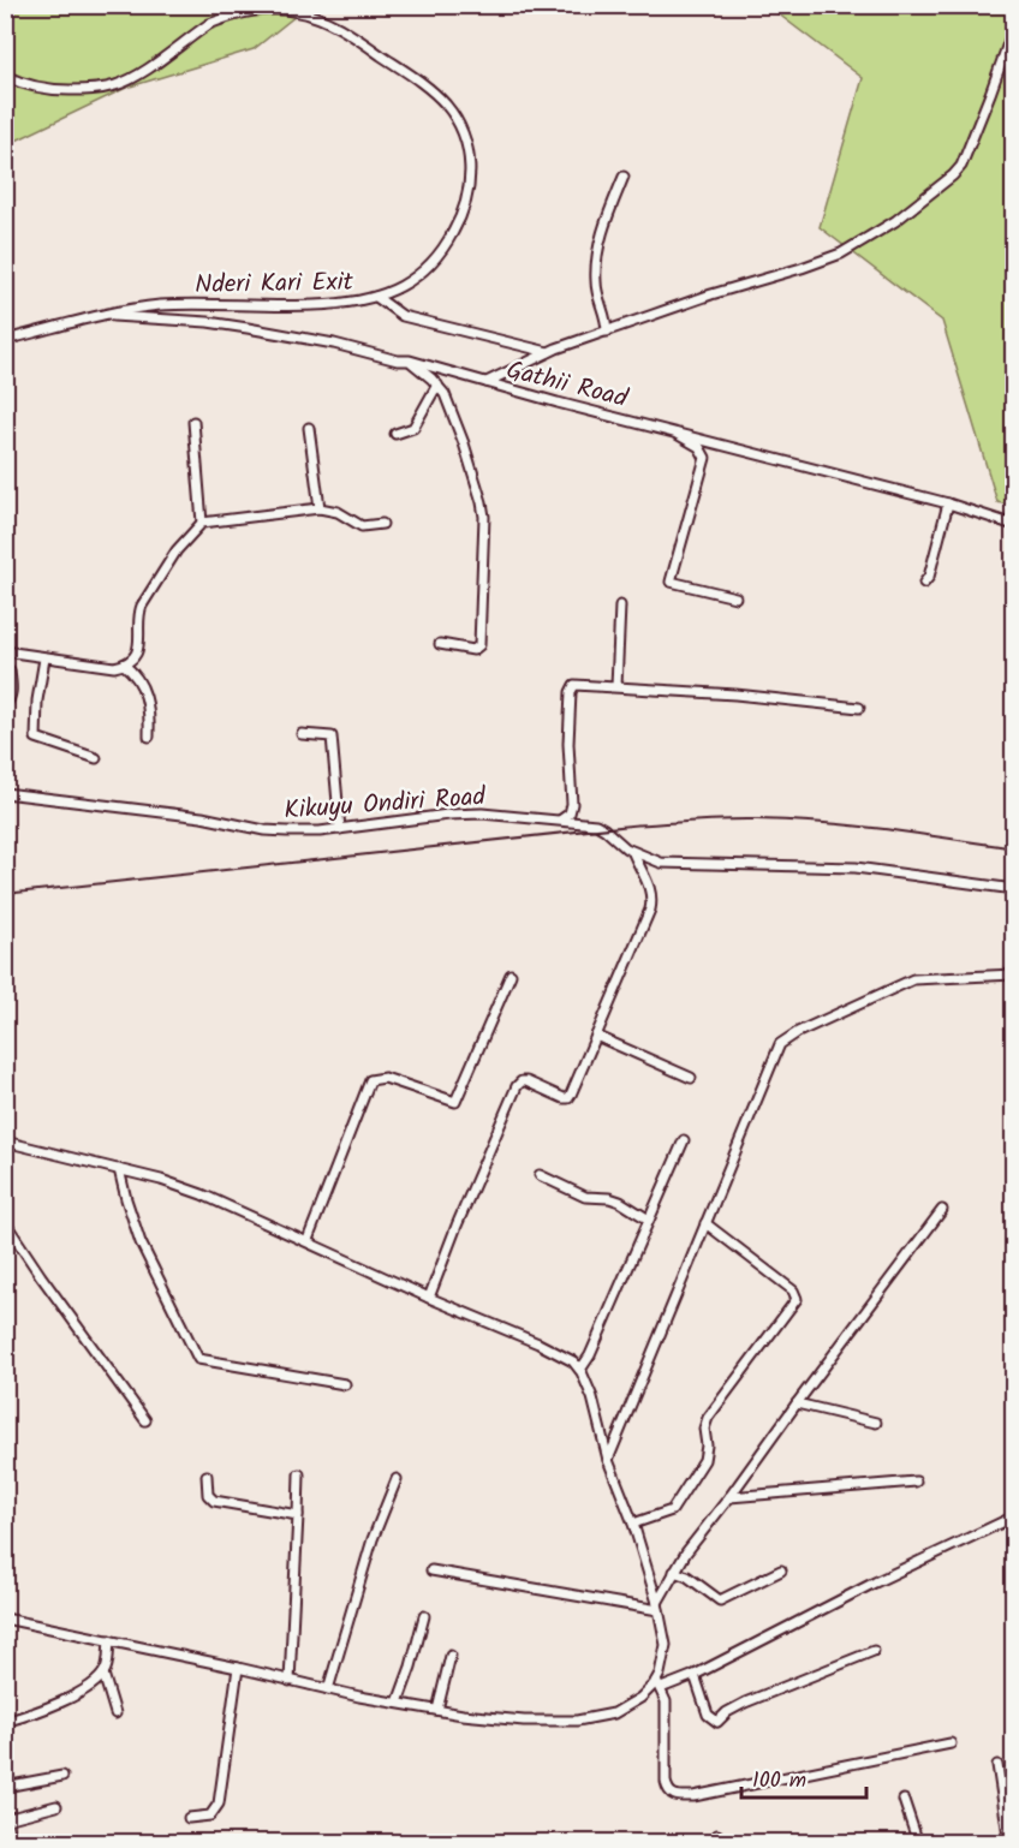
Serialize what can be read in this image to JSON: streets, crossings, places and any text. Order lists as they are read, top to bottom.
{
  "streets": {
    "street": ["Nderi Kari Exit", "Gathii Road", "Kikuyu Ondiri Road"]
  },
  "crossings": [
    ["Nderi Kari Exit", "Gathii Road"]
  ],
  "scale_bar": "100 m"
}
